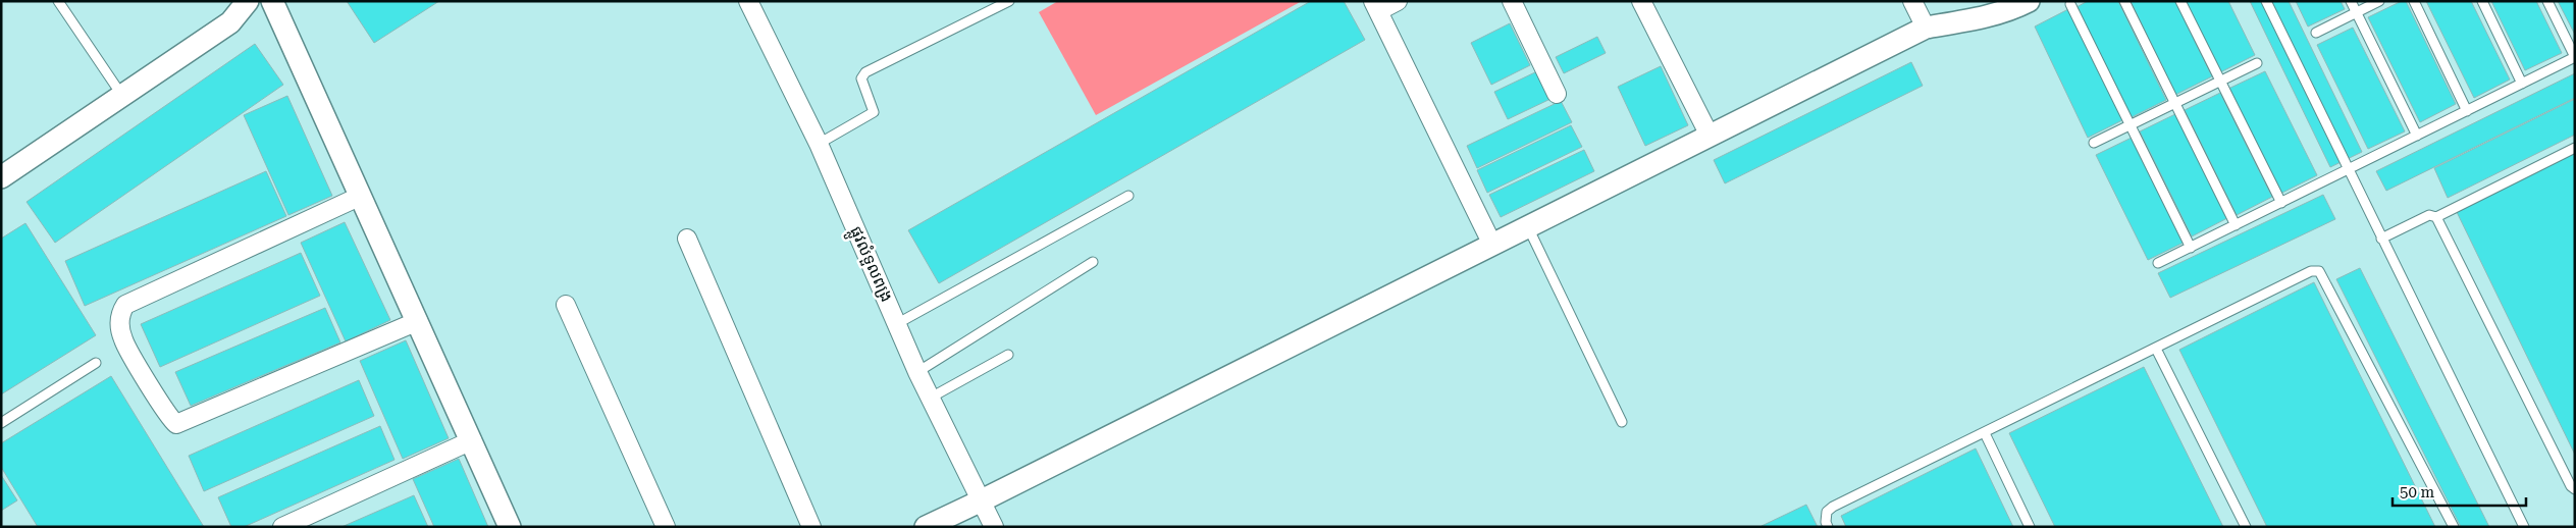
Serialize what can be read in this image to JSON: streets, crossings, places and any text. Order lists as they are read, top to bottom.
{
  "streets": {
    "street": ["ផ្លូវលំទួលពង្រ"]
  },
  "scale_bar": "50 m"
}
